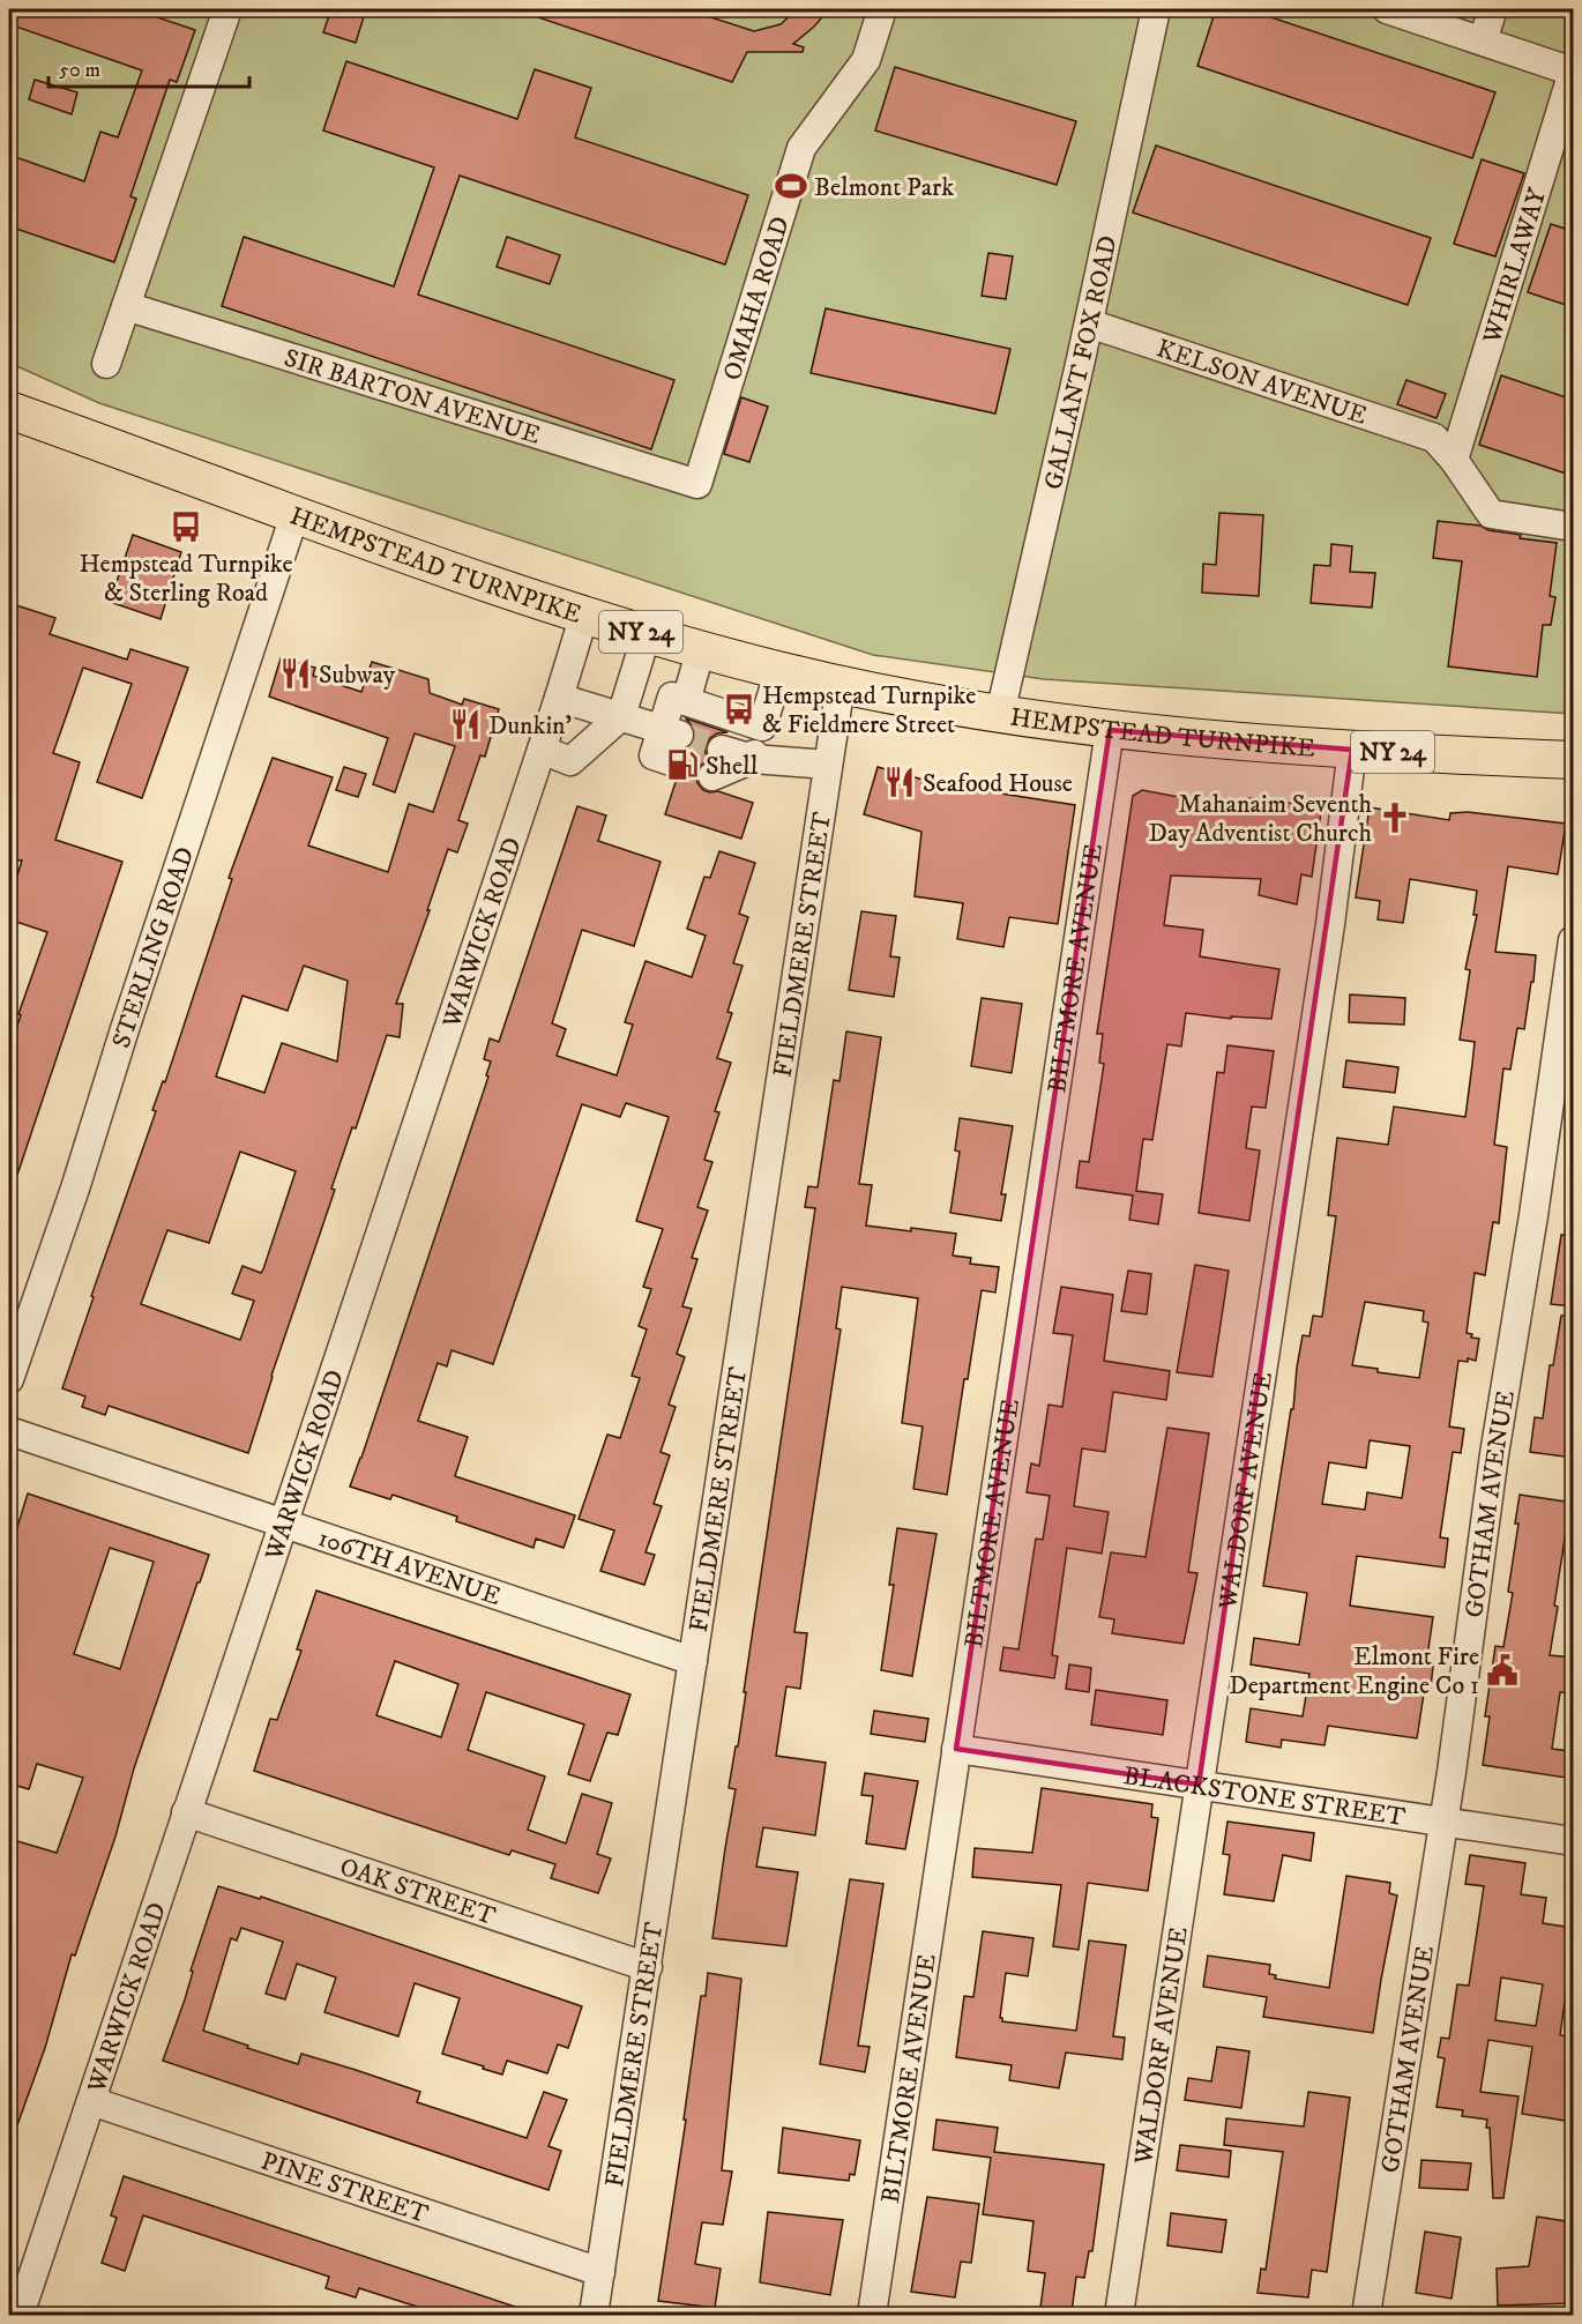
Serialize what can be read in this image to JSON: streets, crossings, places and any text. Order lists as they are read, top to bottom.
{
  "streets": {
    "main road": ["HEMPSTEAD TURNPIKE", "NY 24"],
    "street": [
      "WHIRLAWAY",
      "OMAHA ROAD",
      "GALLANT FOX ROAD",
      "KELSON AVENUE",
      "SIR BARTON AVENUE",
      "WARWICK ROAD",
      "FIELDMERE STREET",
      "STERLING ROAD",
      "BILTMORE AVENUE",
      "WALDORF AVENUE",
      "GOTHAM AVENUE",
      "106TH AVENUE",
      "BLACKSTONE STREET",
      "OAK STREET",
      "PINE STREET"
    ]
  },
  "crossings": [
    ["WHIRLAWAY", "KELSON AVENUE"],
    ["OMAHA ROAD", "SIR BARTON AVENUE"],
    ["GALLANT FOX ROAD", "KELSON AVENUE"],
    ["GALLANT FOX ROAD", "HEMPSTEAD TURNPIKE"],
    ["HEMPSTEAD TURNPIKE", "WARWICK ROAD"],
    ["HEMPSTEAD TURNPIKE", "FIELDMERE STREET"],
    ["HEMPSTEAD TURNPIKE", "STERLING ROAD"],
    ["HEMPSTEAD TURNPIKE", "BILTMORE AVENUE"],
    ["HEMPSTEAD TURNPIKE", "WALDORF AVENUE"],
    ["WARWICK ROAD", "106TH AVENUE"],
    ["WARWICK ROAD", "OAK STREET"],
    ["WARWICK ROAD", "PINE STREET"],
    ["FIELDMERE STREET", "106TH AVENUE"],
    ["FIELDMERE STREET", "OAK STREET"],
    ["FIELDMERE STREET", "PINE STREET"],
    ["BILTMORE AVENUE", "BLACKSTONE STREET"],
    ["WALDORF AVENUE", "BLACKSTONE STREET"],
    ["GOTHAM AVENUE", "BLACKSTONE STREET"]
  ],
  "places": {
    "sports": ["Belmont Park"],
    "bus stop": ["Hempstead Turnpike & Sterling Road", "Hempstead Turnpike & Fieldmere Street"],
    "restaurant": ["Subway", "Dunkin'", "Seafood House"],
    "fuel station": ["Shell"],
    "church": ["Mahanaim Seventh Day Adventist Church"],
    "public building": ["Elmont Fire Department Engine Co 1"]
  },
  "scale_bar": "50 m"
}
